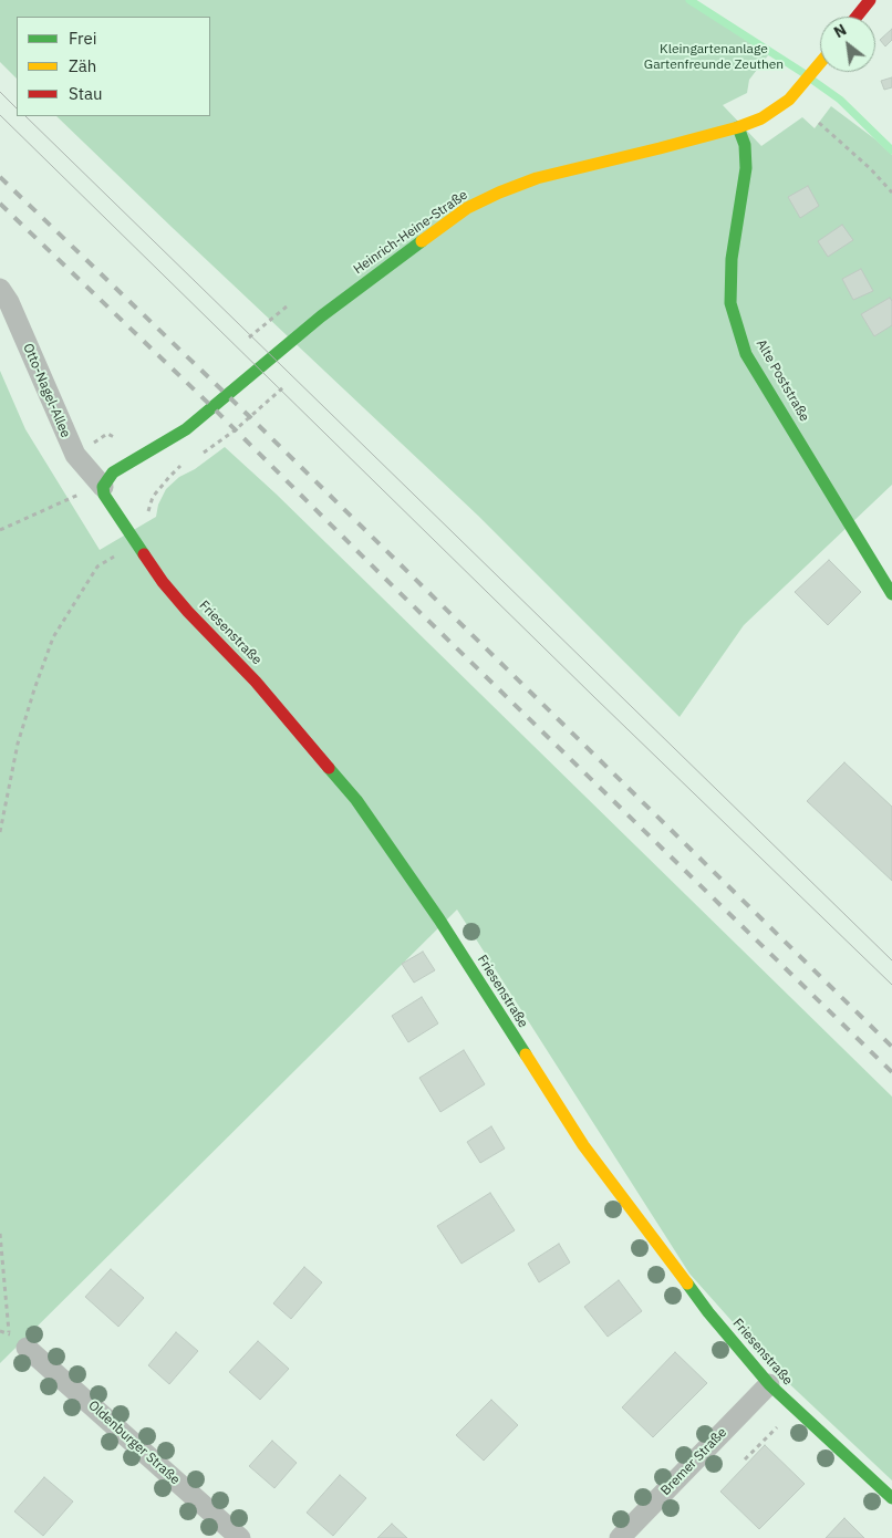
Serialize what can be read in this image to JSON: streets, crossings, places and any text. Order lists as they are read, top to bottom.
{
  "streets": {
    "street": [
      "Heinrich-Heine-Straße",
      "Alte Poststraße",
      "Otto-Nagel-Allee",
      "Friesenstraße",
      "Oldenburger Straße",
      "Bremer Straße"
    ]
  },
  "crossings": [
    ["Heinrich-Heine-Straße", "Alte Poststraße"],
    ["Heinrich-Heine-Straße", "Otto-Nagel-Allee"],
    ["Heinrich-Heine-Straße", "Friesenstraße"],
    ["Otto-Nagel-Allee", "Friesenstraße"],
    ["Friesenstraße", "Bremer Straße"]
  ],
  "parks": ["Kleingartenanlage Gartenfreunde Zeuthen"],
  "legend": ["Frei", "Zäh", "Stau"],
  "north": "top left"
}
